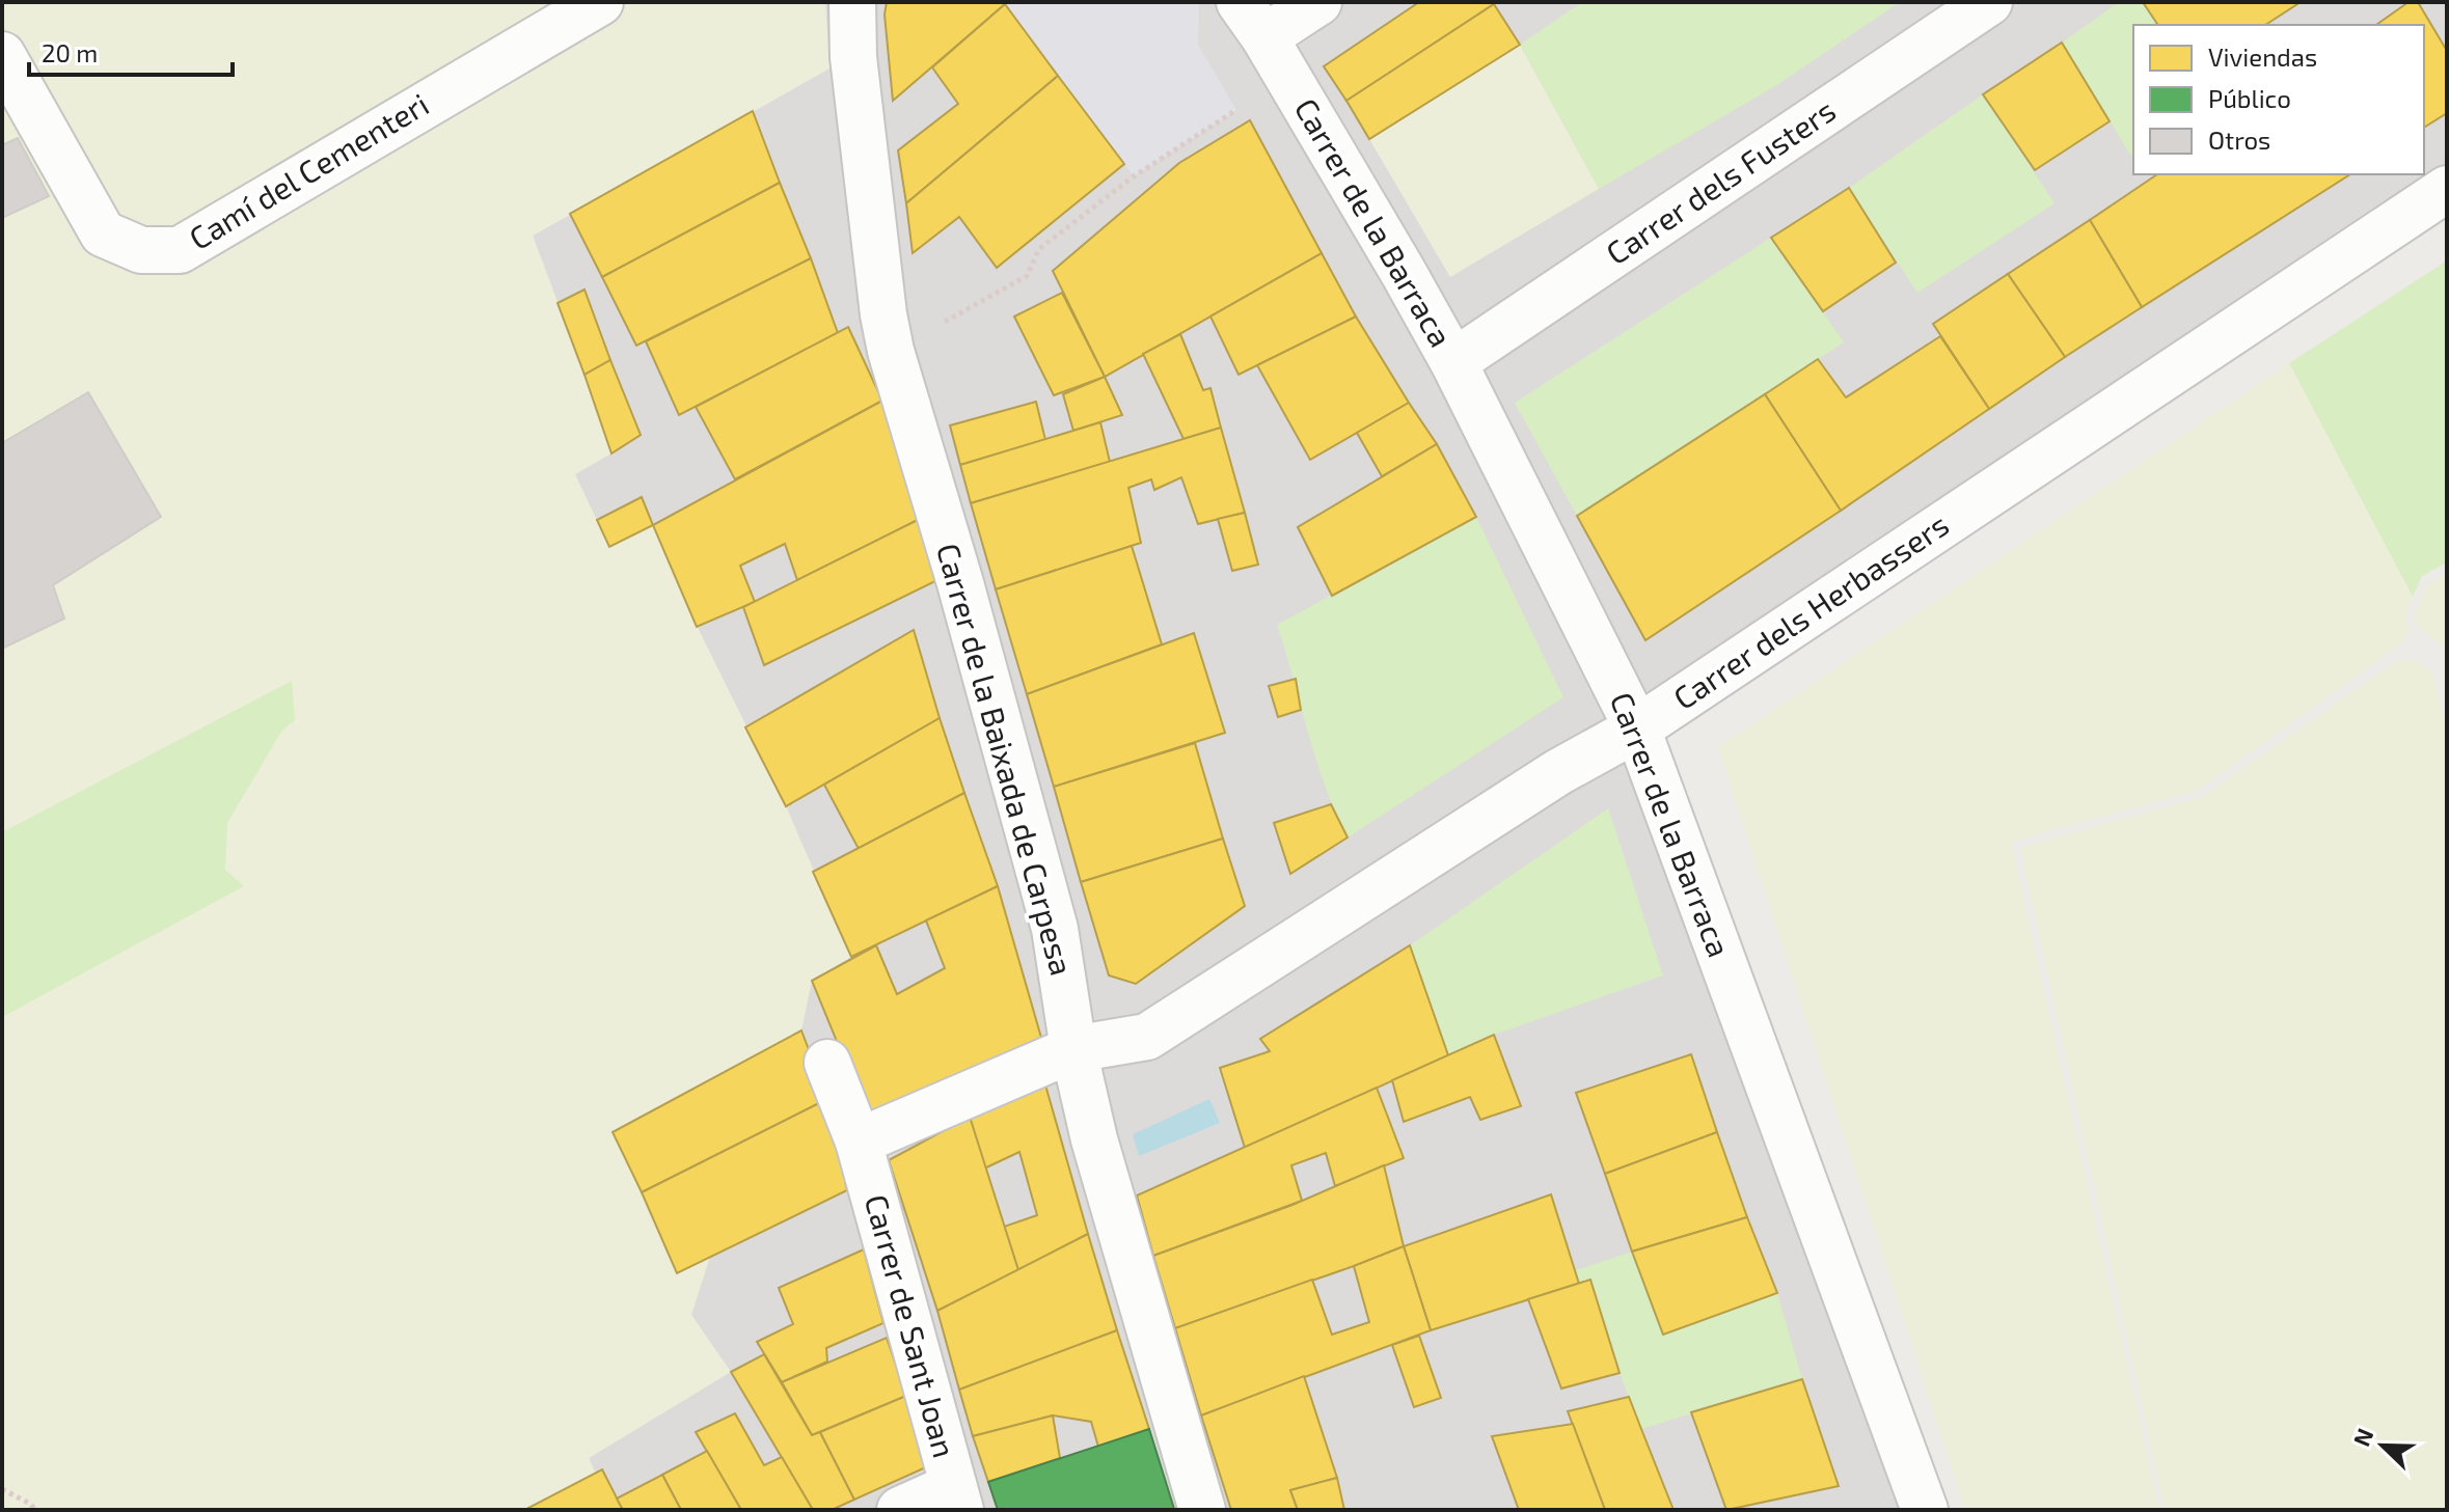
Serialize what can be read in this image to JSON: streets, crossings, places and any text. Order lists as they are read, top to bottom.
{
  "streets": {
    "street": [
      "Camí del Cementeri",
      "Carrer dels Fusters",
      "Carrer de la Barraca",
      "Carrer dels Herbassers",
      "Carrer de la Baixada de Carpesa",
      "Carrer de Sant Joan"
    ]
  },
  "crossings": [
    ["Carrer dels Fusters", "Carrer de la Barraca"],
    ["Carrer de la Barraca", "Carrer dels Herbassers"],
    ["Carrer dels Herbassers", "Carrer de la Baixada de Carpesa"],
    ["Carrer dels Herbassers", "Carrer de Sant Joan"]
  ],
  "legend": ["Viviendas", "Público", "Otros"],
  "scale_bar": "20 m",
  "north": "top left"
}
